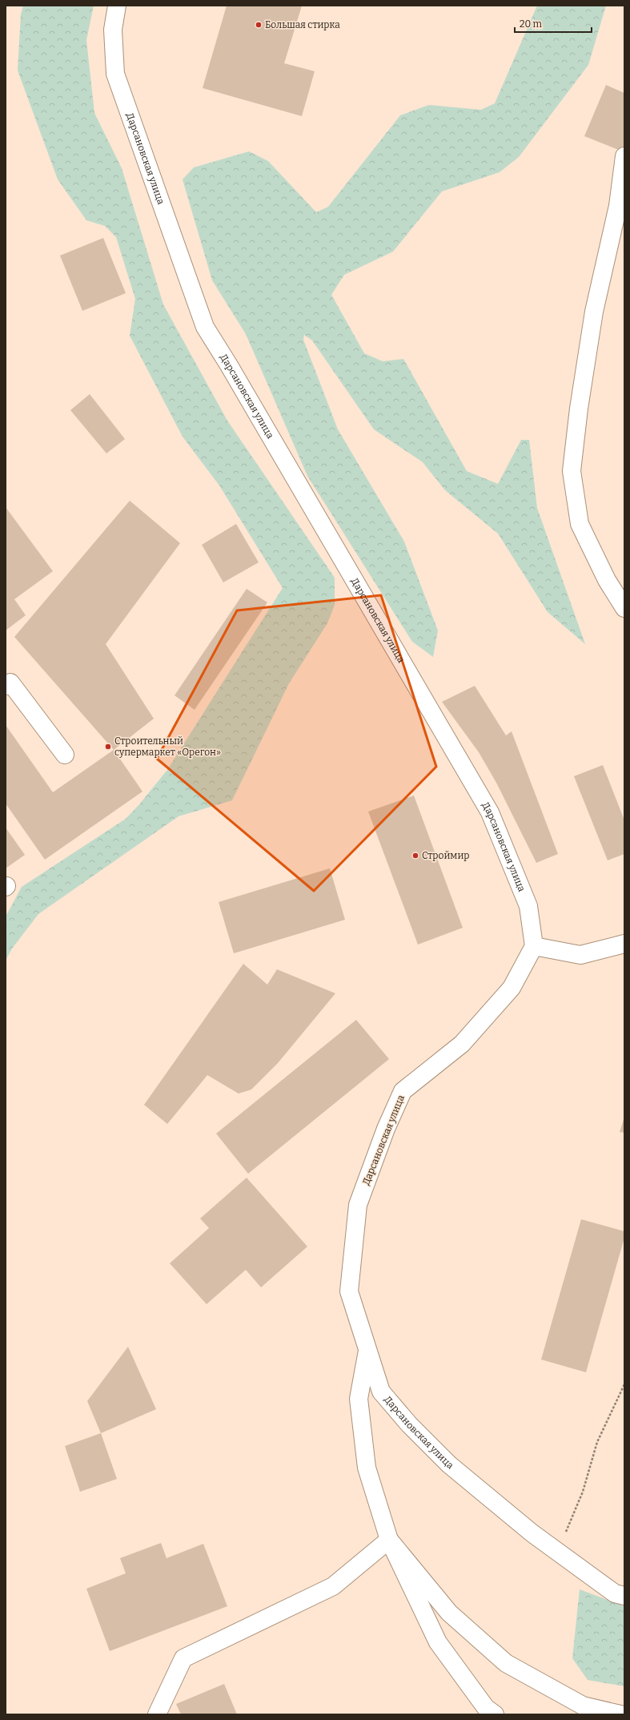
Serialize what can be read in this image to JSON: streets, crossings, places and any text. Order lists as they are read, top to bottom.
{
  "streets": {
    "street": ["Дарсановская улица"]
  },
  "places": ["Большая стирка", "Строительный супермаркет «Орегон»", "Строймир"],
  "scale_bar": "20 m"
}
